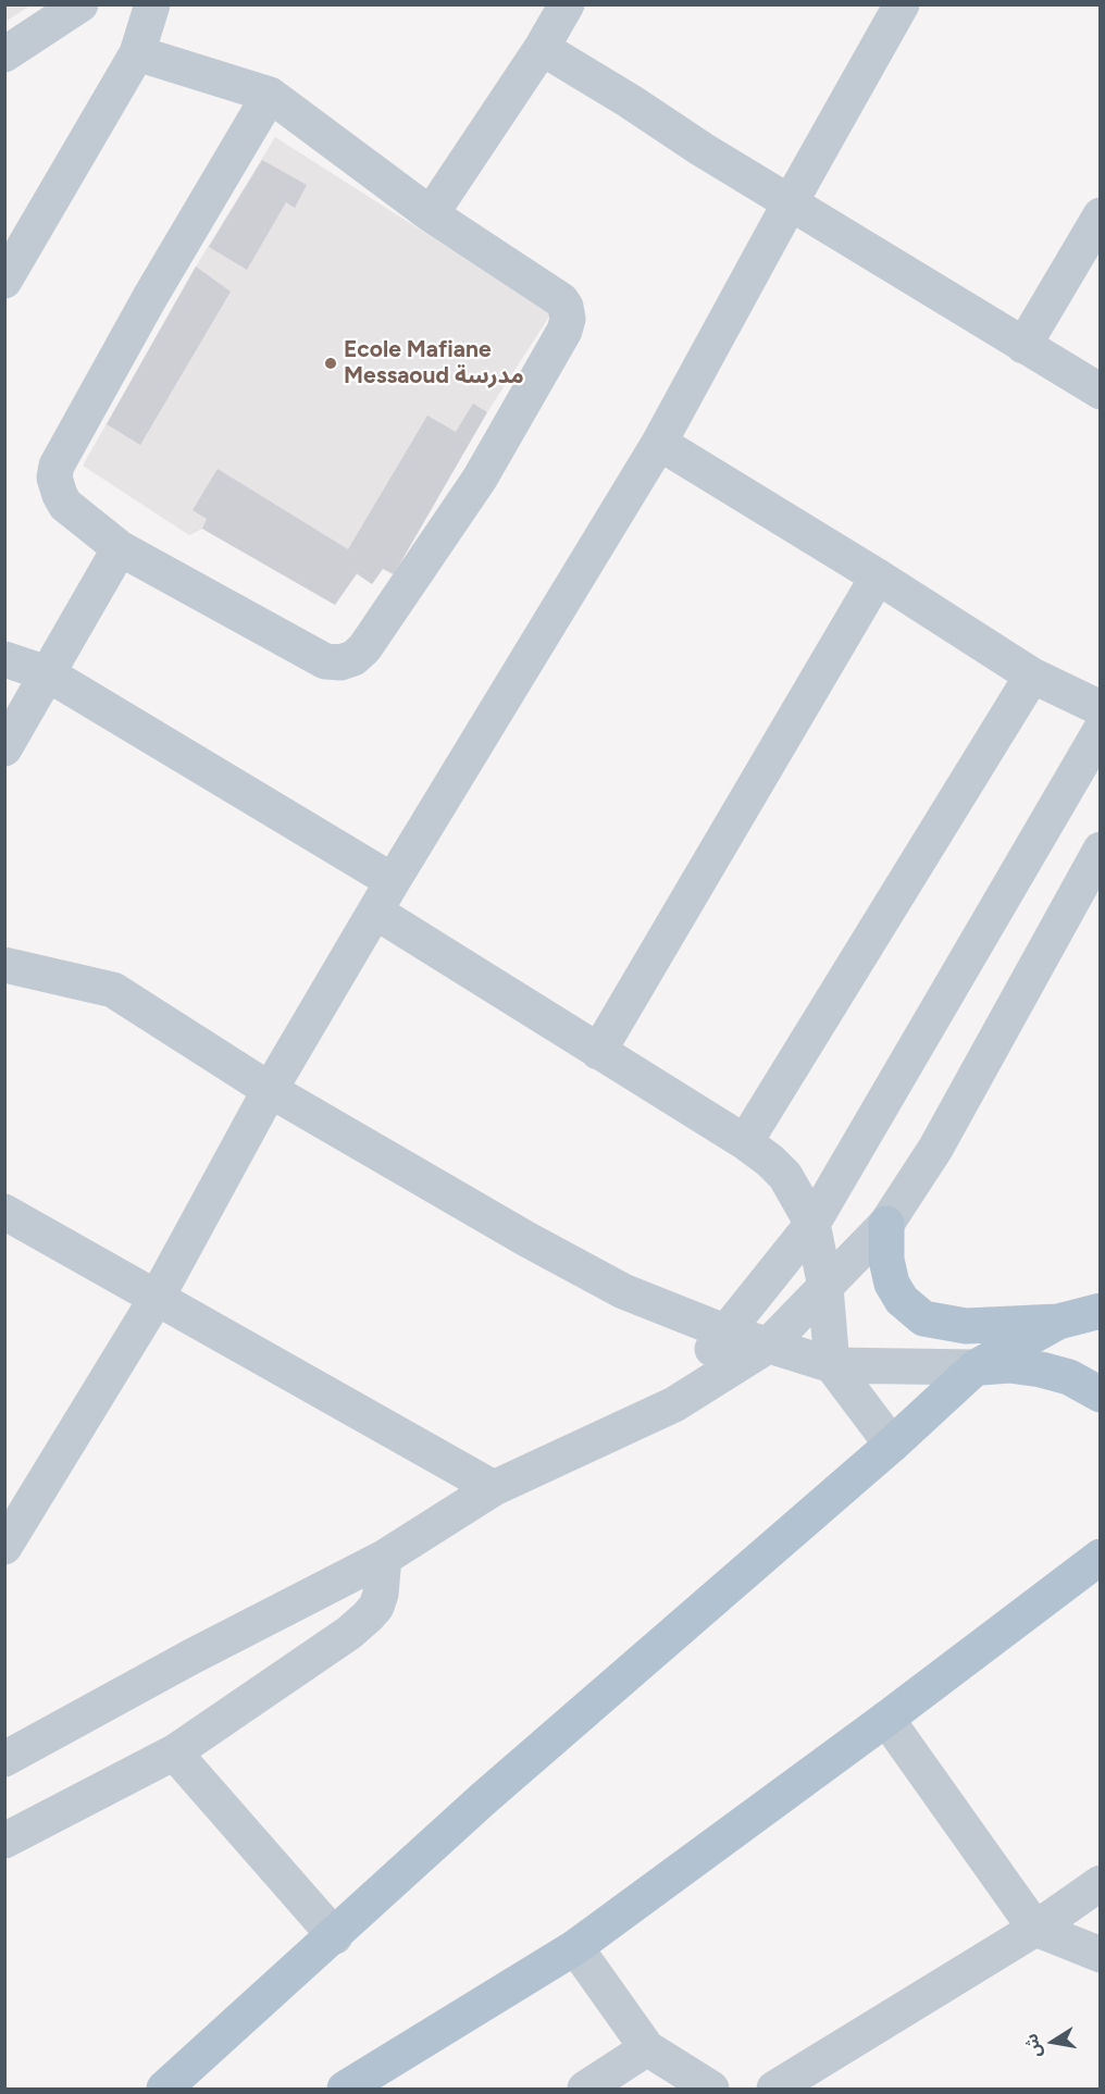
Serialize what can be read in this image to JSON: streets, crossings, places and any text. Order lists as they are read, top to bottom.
{
  "places": ["Ecole Mafiane Messaoud مدرسة"],
  "north": "left"
}
